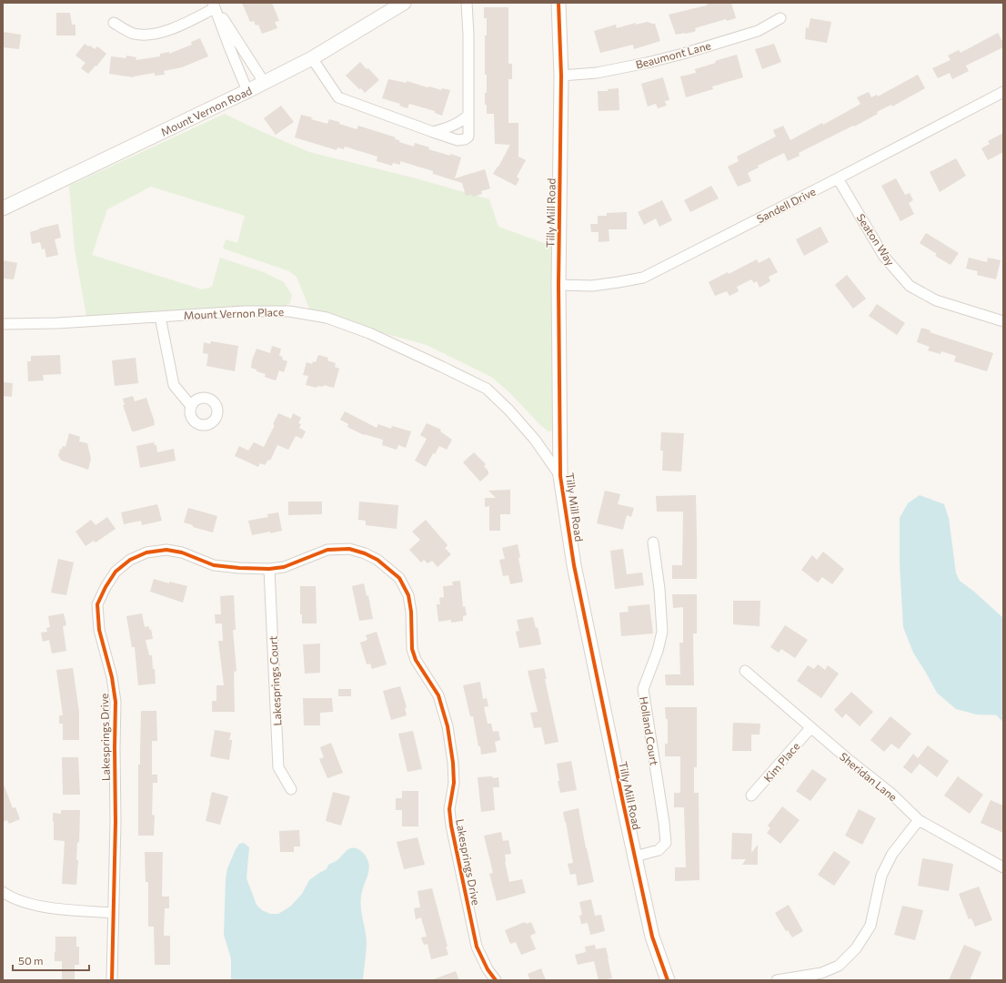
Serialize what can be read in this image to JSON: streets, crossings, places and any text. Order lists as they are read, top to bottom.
{
  "streets": {
    "street": [
      "Beaumont Lane",
      "Mount Vernon Road",
      "Sandell Drive",
      "Tilly Mill Road",
      "Seaton Way",
      "Mount Vernon Place",
      "Lakesprings Court",
      "Holland Court",
      "Lakesprings Drive",
      "Kim Place",
      "Sheridan Lane"
    ]
  },
  "crossings": [
    ["Beaumont Lane", "Tilly Mill Road"],
    ["Sandell Drive", "Tilly Mill Road"],
    ["Sandell Drive", "Seaton Way"],
    ["Tilly Mill Road", "Mount Vernon Place"],
    ["Tilly Mill Road", "Holland Court"],
    ["Lakesprings Court", "Lakesprings Drive"],
    ["Kim Place", "Sheridan Lane"]
  ],
  "scale_bar": "50 m"
}
